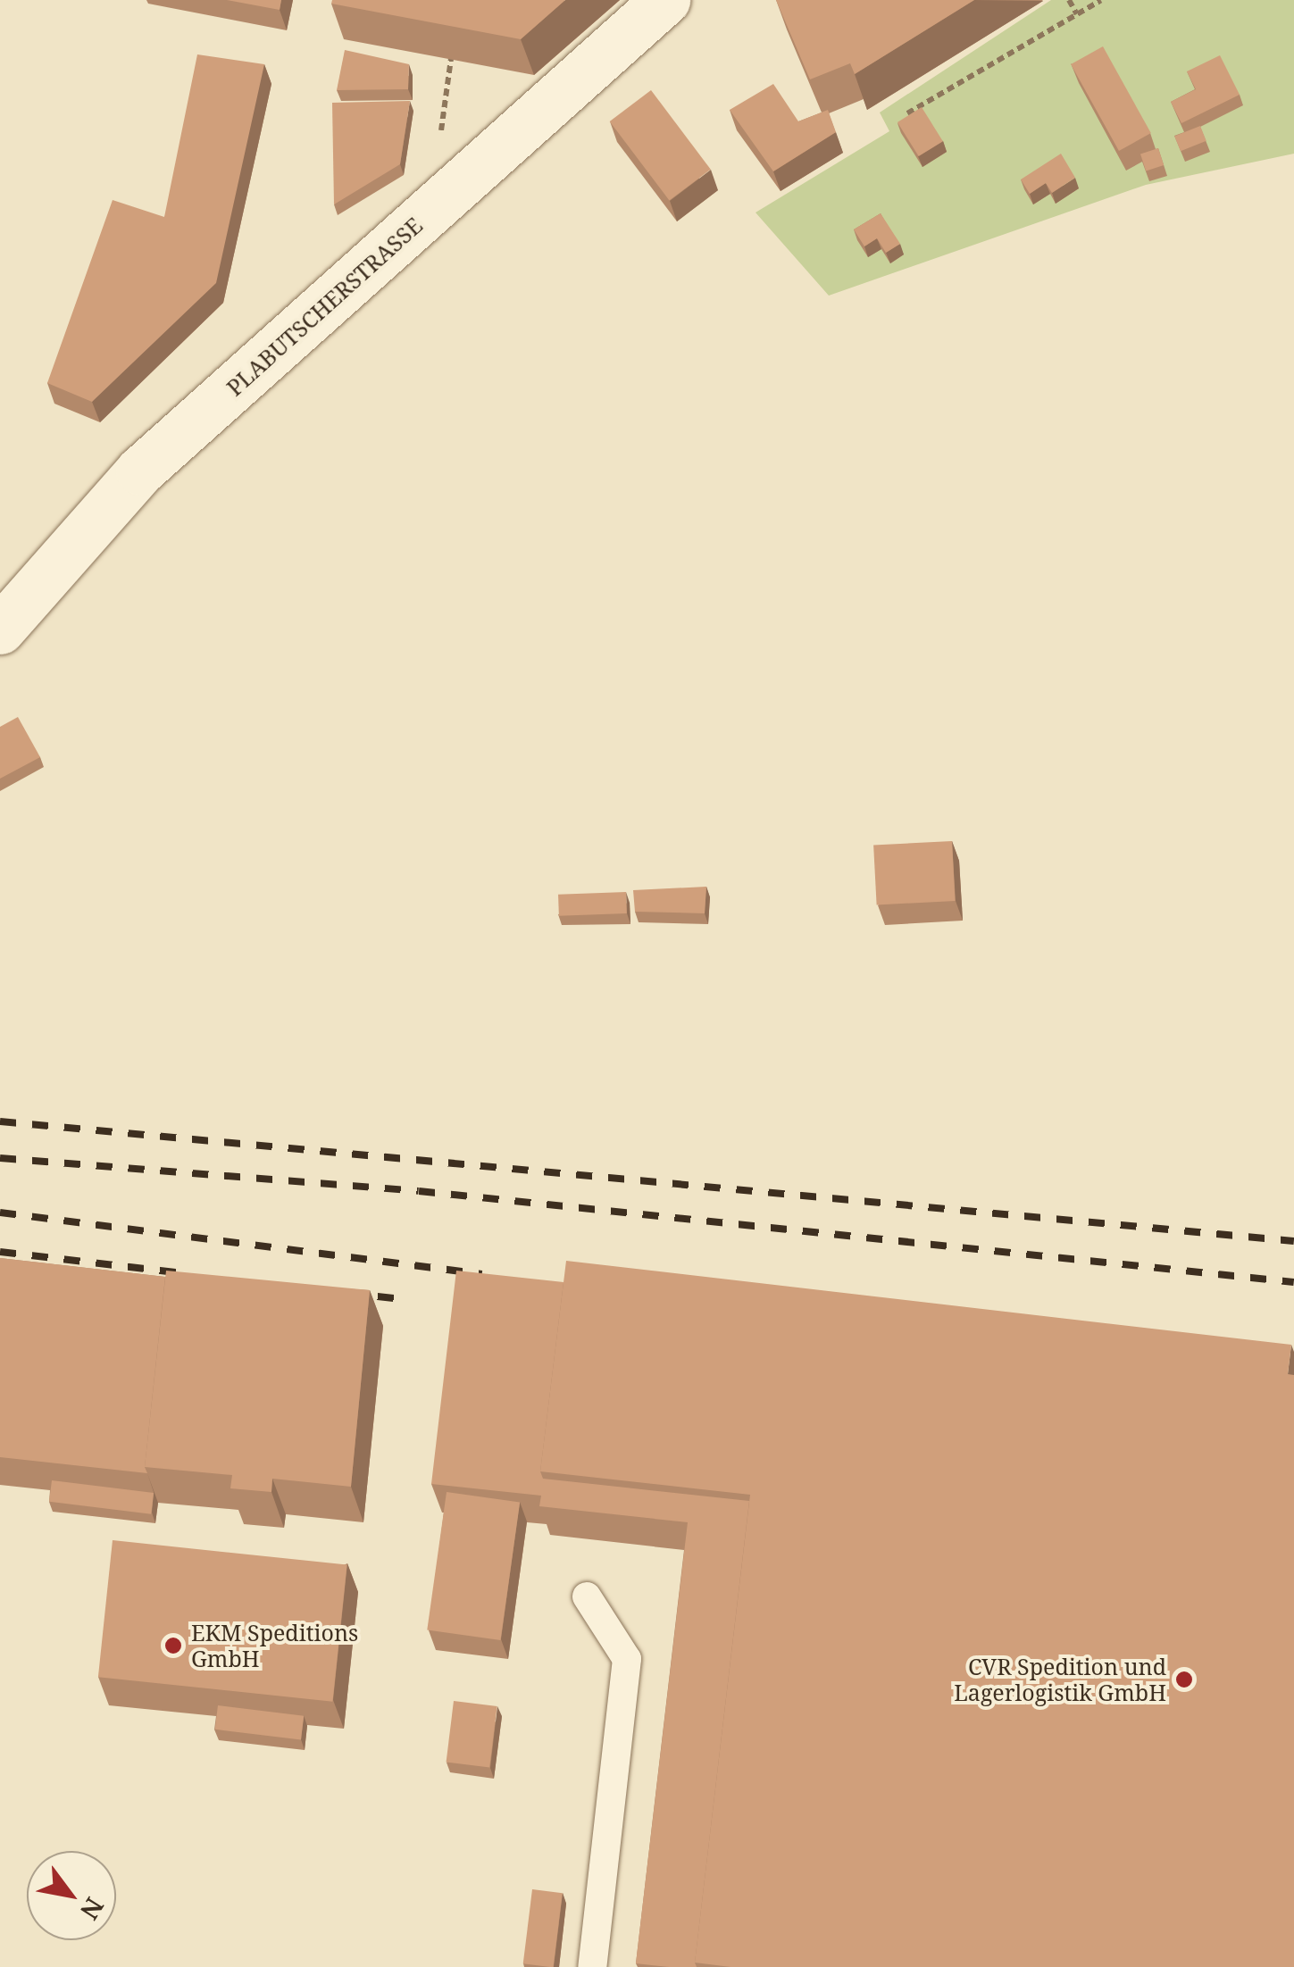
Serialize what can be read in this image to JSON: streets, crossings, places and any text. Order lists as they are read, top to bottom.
{
  "streets": {
    "street": ["PLABUTSCHERSTRASSE"]
  },
  "places": ["EKM Speditions GmbH", "CVR Spedition und Lagerlogistik GmbH"],
  "north": "bottom right"
}
